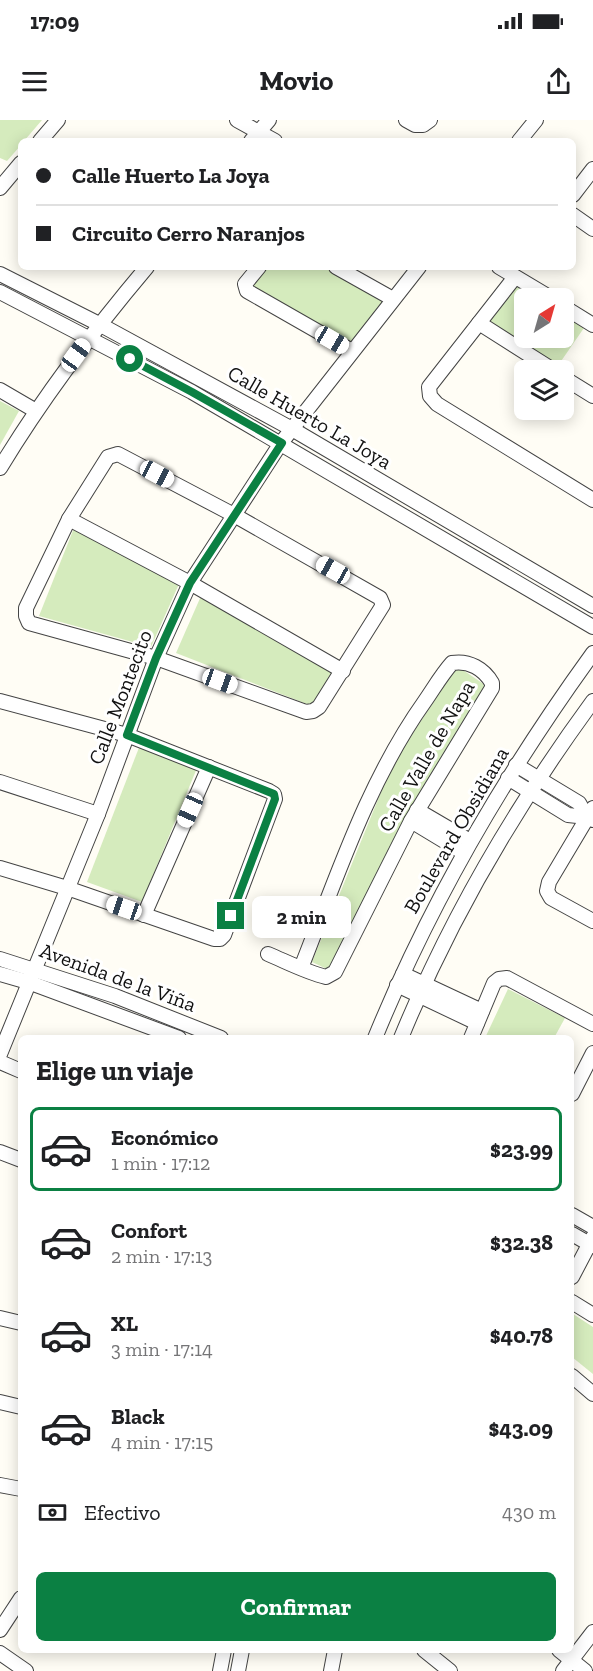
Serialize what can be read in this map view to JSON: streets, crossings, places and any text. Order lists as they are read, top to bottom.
{
  "streets": {
    "street": [
      "Calle Huerto La Joya",
      "Calle Montecito",
      "Calle Valle de Napa",
      "Boulevard Obsidiana",
      "Avenida de la Viña"
    ]
  },
  "crossings": [
    ["Calle Huerto La Joya", "Calle Montecito"],
    ["Calle Montecito", "Avenida de la Viña"]
  ],
  "north": "top right",
  "page": {
    "status": "17:09",
    "header": "Movio",
    "banner": ["Calle Huerto La Joya", "Circuito Cerro Naranjos"],
    "bubble": "2 min",
    "heading": "Elige un viaje",
    "list": [
      {
        "name": "Económico",
        "note": "1 min · 17:12",
        "value": "$23.99"
      },
      {
        "name": "Confort",
        "note": "2 min · 17:13",
        "value": "$32.38"
      },
      {
        "name": "XL",
        "note": "3 min · 17:14",
        "value": "$40.78"
      },
      {
        "name": "Black",
        "note": "4 min · 17:15",
        "value": "$43.09"
      }
    ],
    "pay": ["Efectivo", "430 m"],
    "buttons": "Confirmar"
  }
}
